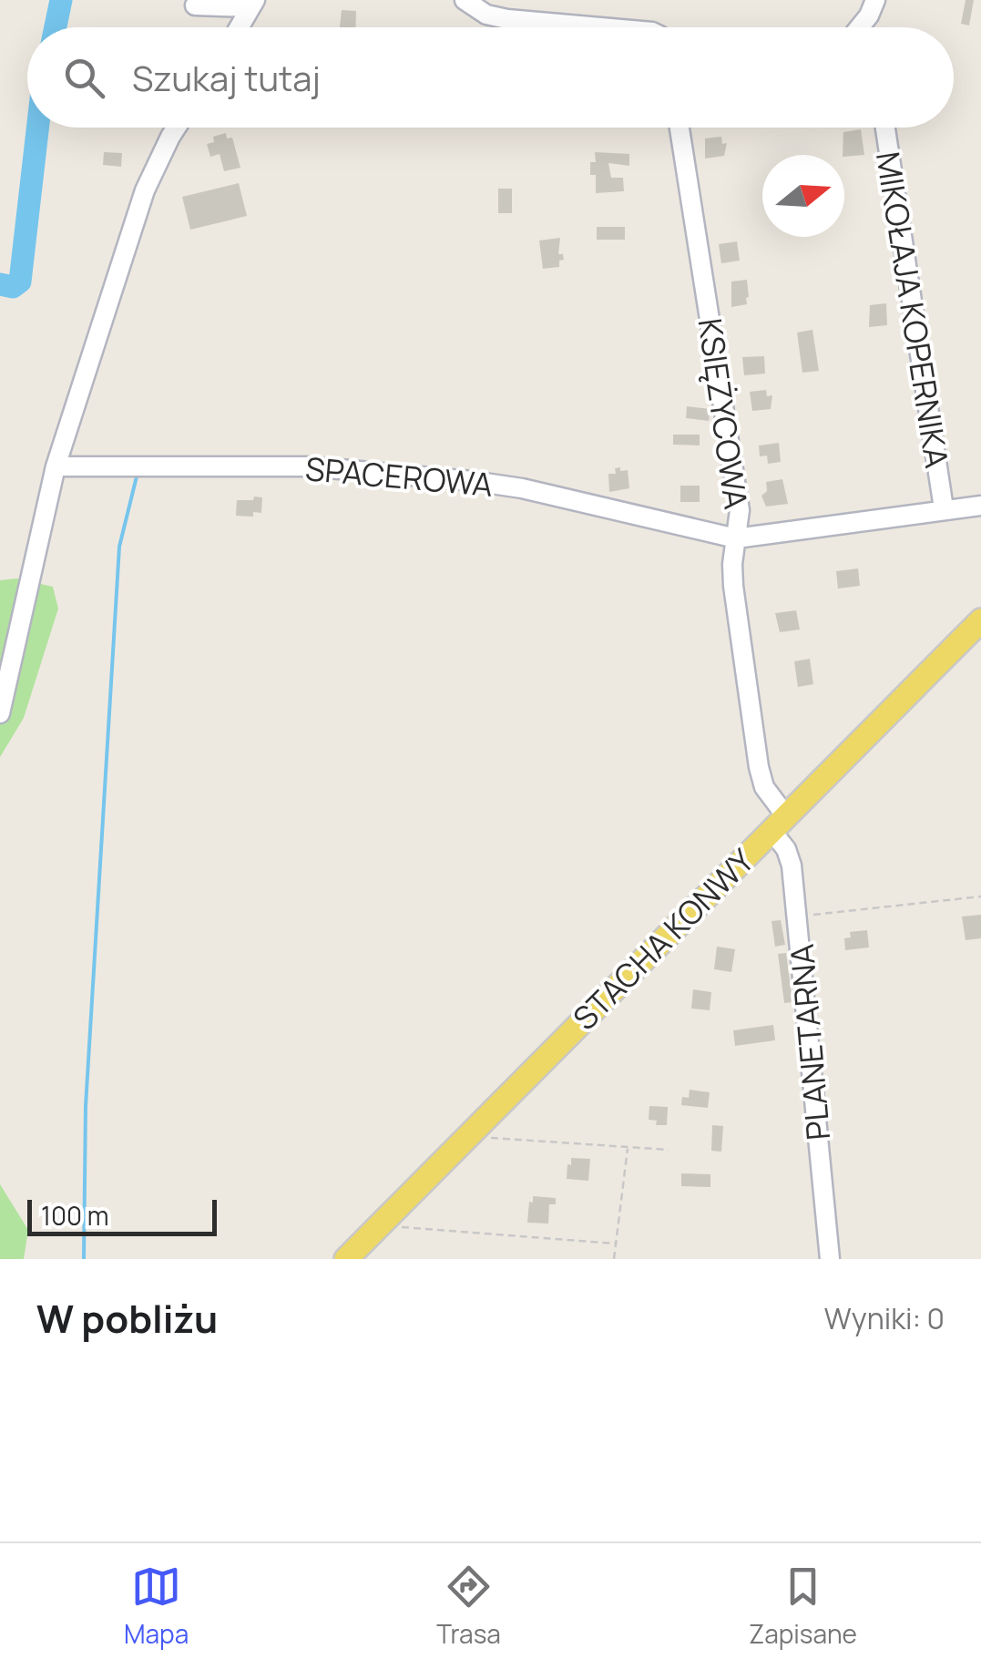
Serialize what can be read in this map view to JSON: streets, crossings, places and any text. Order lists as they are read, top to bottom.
{
  "streets": {
    "main road": ["STACHA KONWY"],
    "street": [
      "MIKOŁAJA KOPERNIKA",
      "KSIĘŻYCOWA",
      "SPACEROWA",
      "PLANETARNA"
    ]
  },
  "crossings": [
    ["KSIĘŻYCOWA", "SPACEROWA"],
    ["KSIĘŻYCOWA", "STACHA KONWY"],
    ["KSIĘŻYCOWA", "PLANETARNA"],
    ["STACHA KONWY", "PLANETARNA"]
  ],
  "scale_bar": "100 m",
  "north": "right",
  "page": {
    "search": "Szukaj tutaj",
    "scale": "100 m",
    "heading": ["W pobliżu", "Wyniki: 0"],
    "nav": ["Mapa", "Trasa", "Zapisane"]
  }
}
